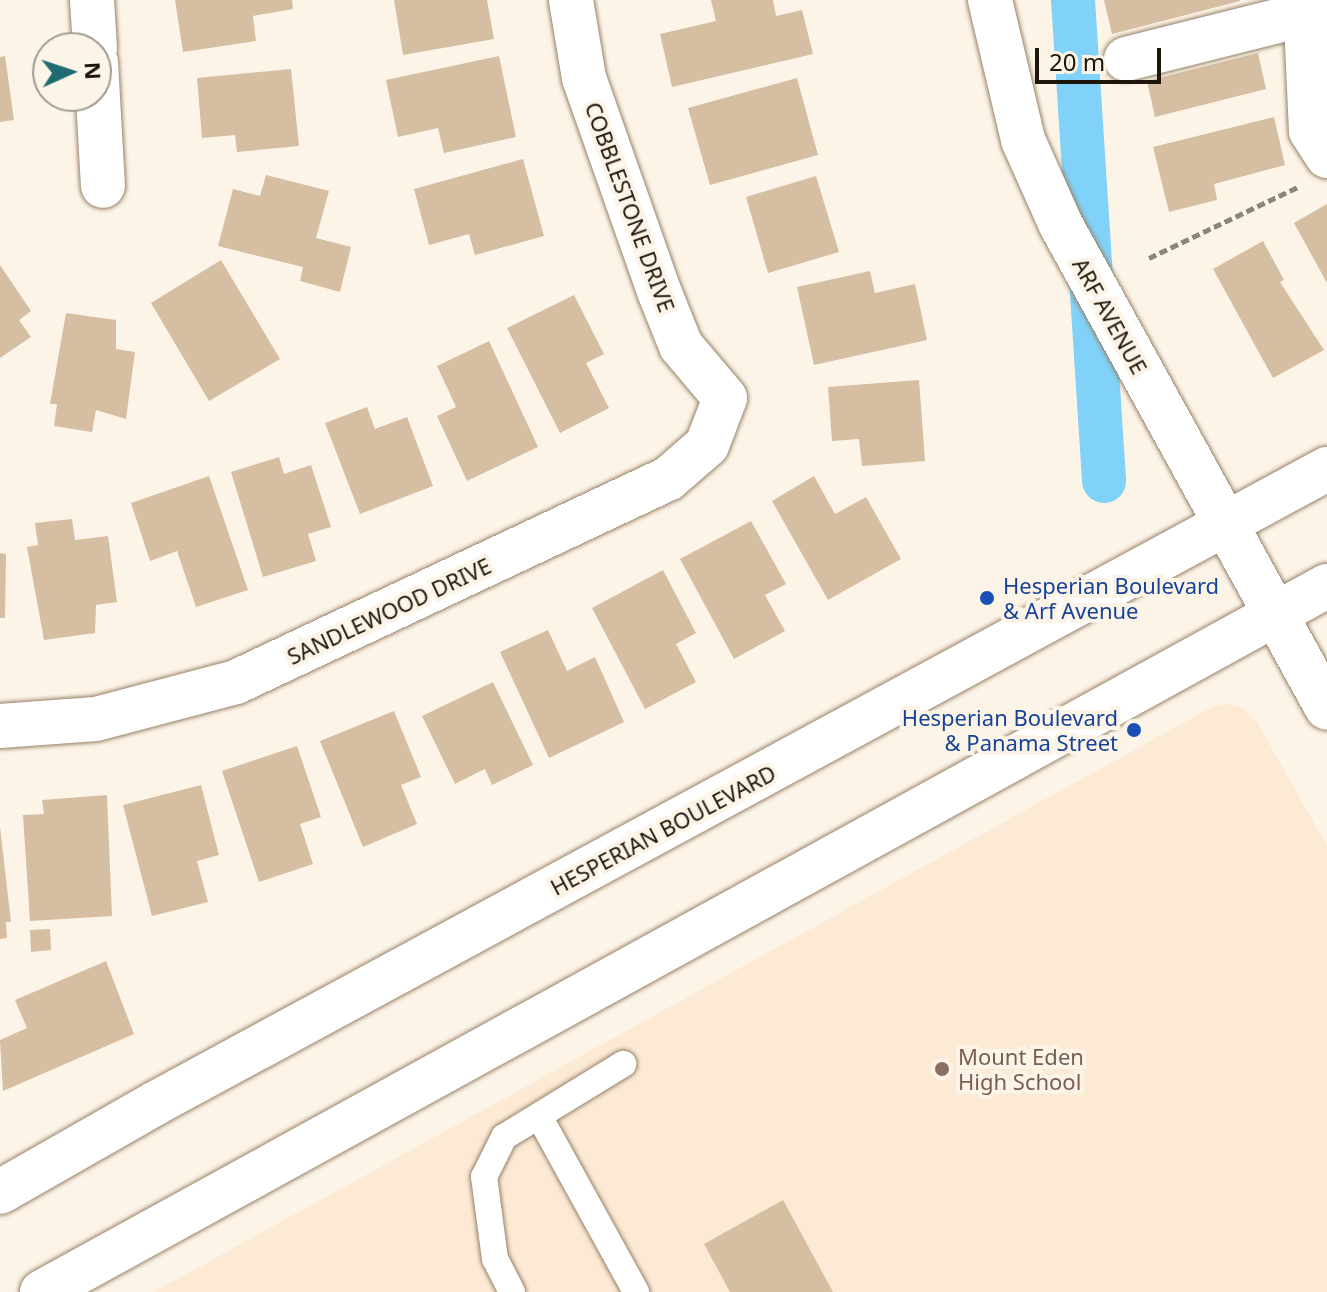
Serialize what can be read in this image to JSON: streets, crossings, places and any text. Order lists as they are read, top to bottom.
{
  "streets": {
    "main road": [
      "COBBLESTONE DRIVE",
      "ARF AVENUE",
      "SANDLEWOOD DRIVE",
      "HESPERIAN BOULEVARD"
    ]
  },
  "crossings": [
    ["COBBLESTONE DRIVE", "SANDLEWOOD DRIVE"],
    ["ARF AVENUE", "HESPERIAN BOULEVARD"]
  ],
  "places": ["Hesperian Boulevard & Arf Avenue", "Hesperian Boulevard & Panama Street", "Mount Eden High School"],
  "scale_bar": "20 m",
  "north": "right"
}
